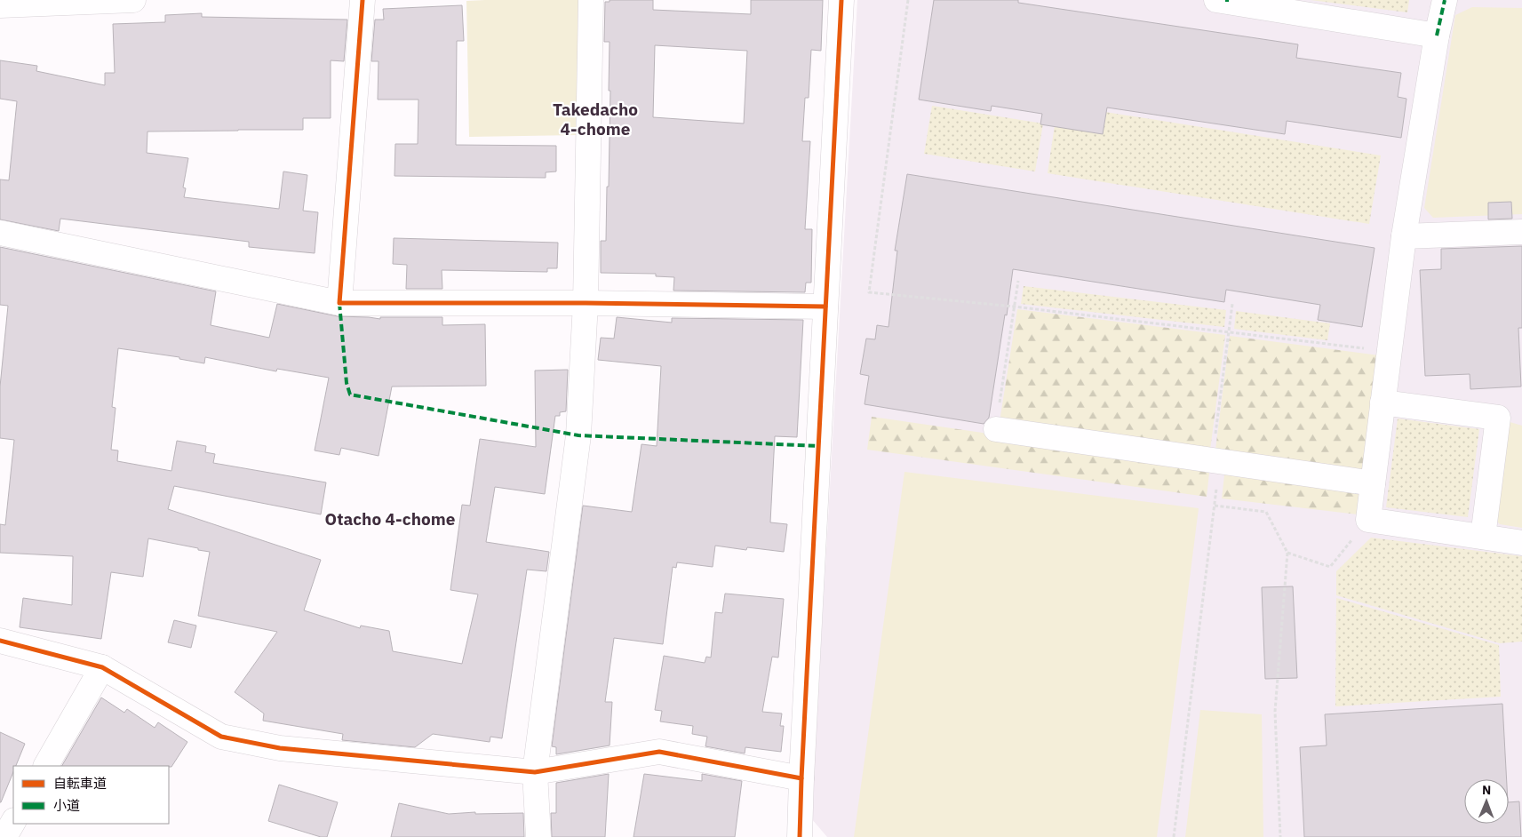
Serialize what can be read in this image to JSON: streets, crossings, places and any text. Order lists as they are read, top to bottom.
{
  "districts": ["Takedacho 4-chome", "Otacho 4-chome"],
  "legend": ["自転車道", "小道"],
  "north": "top"
}
